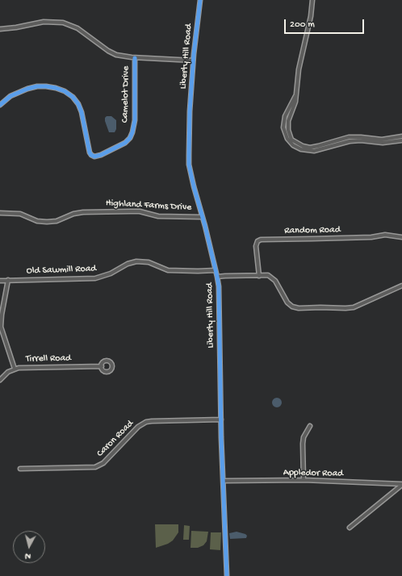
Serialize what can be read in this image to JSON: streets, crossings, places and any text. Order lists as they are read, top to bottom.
{
  "streets": {
    "street": [
      "Liberty Hill Road",
      "Camelot Drive",
      "Highland Farms Drive",
      "Random Road",
      "Old Sawmill Road",
      "Tirrell Road",
      "Caron Road",
      "Appledor Road"
    ]
  },
  "crossings": [
    ["Liberty Hill Road", "Camelot Drive"],
    ["Liberty Hill Road", "Highland Farms Drive"],
    ["Liberty Hill Road", "Old Sawmill Road"],
    ["Liberty Hill Road", "Caron Road"],
    ["Liberty Hill Road", "Appledor Road"]
  ],
  "scale_bar": "200 m",
  "north": "bottom"
}
